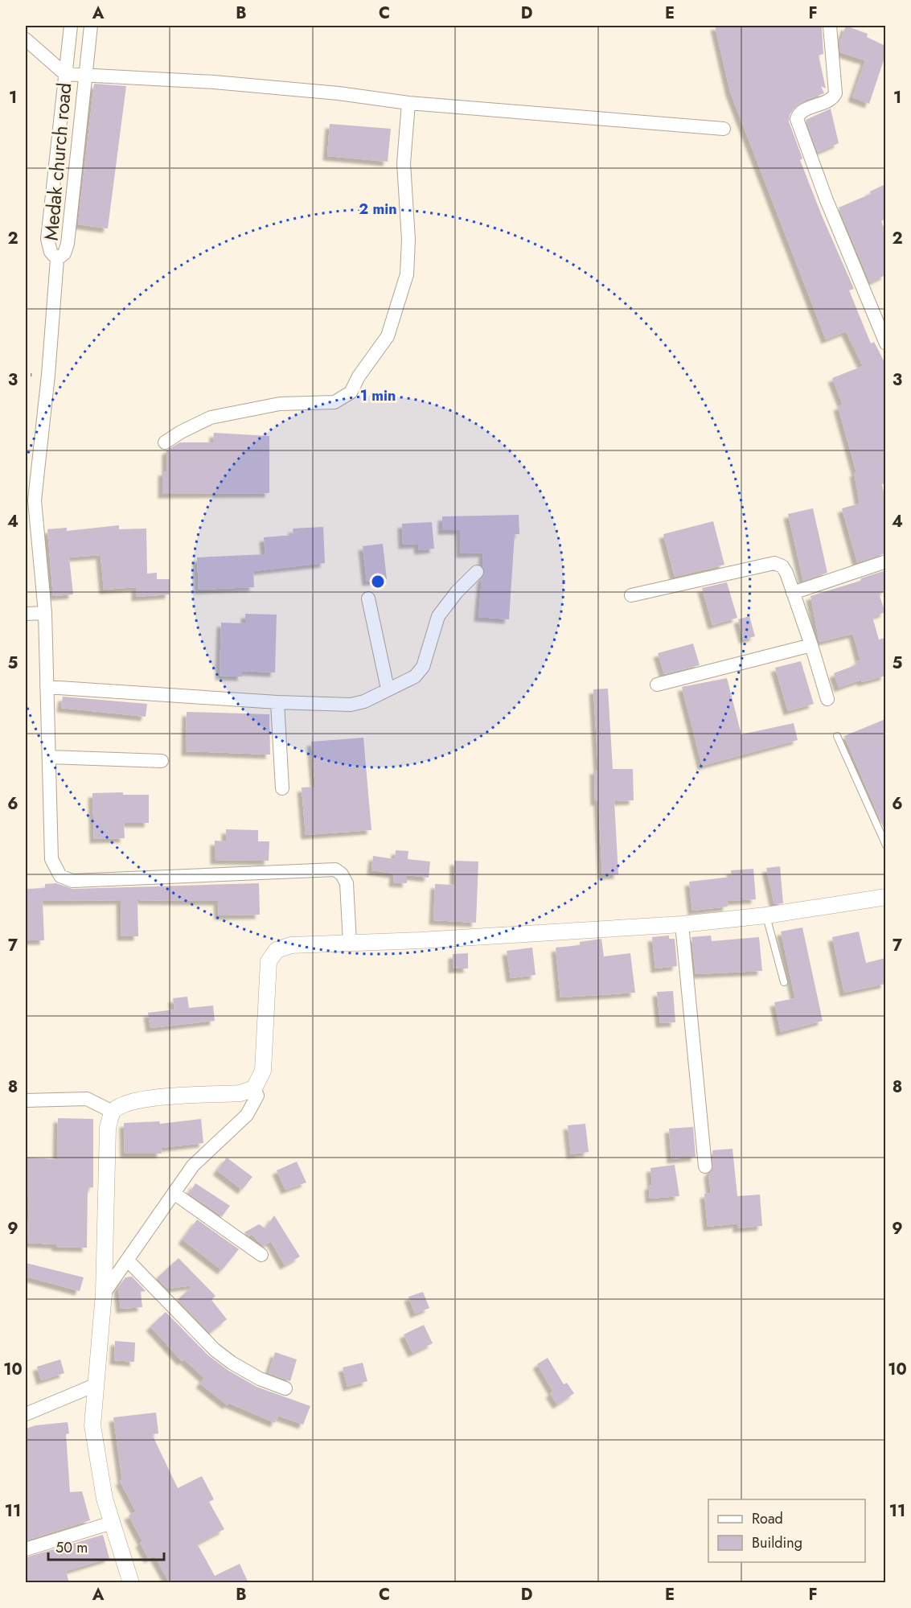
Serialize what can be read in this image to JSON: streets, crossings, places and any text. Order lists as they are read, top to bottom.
{
  "streets": {
    "street": ["Medak church road"]
  },
  "legend": ["Road", "Building"],
  "scale_bar": "50 m",
  "grid": {
    "columns": [
      "A",
      "B",
      "C",
      "D",
      "E",
      "F"
    ],
    "rows": [
      "1",
      "2",
      "3",
      "4",
      "5",
      "6",
      "7",
      "8",
      "9",
      "10",
      "11"
    ]
  },
  "rings": ["2 min", "1 min"]
}
